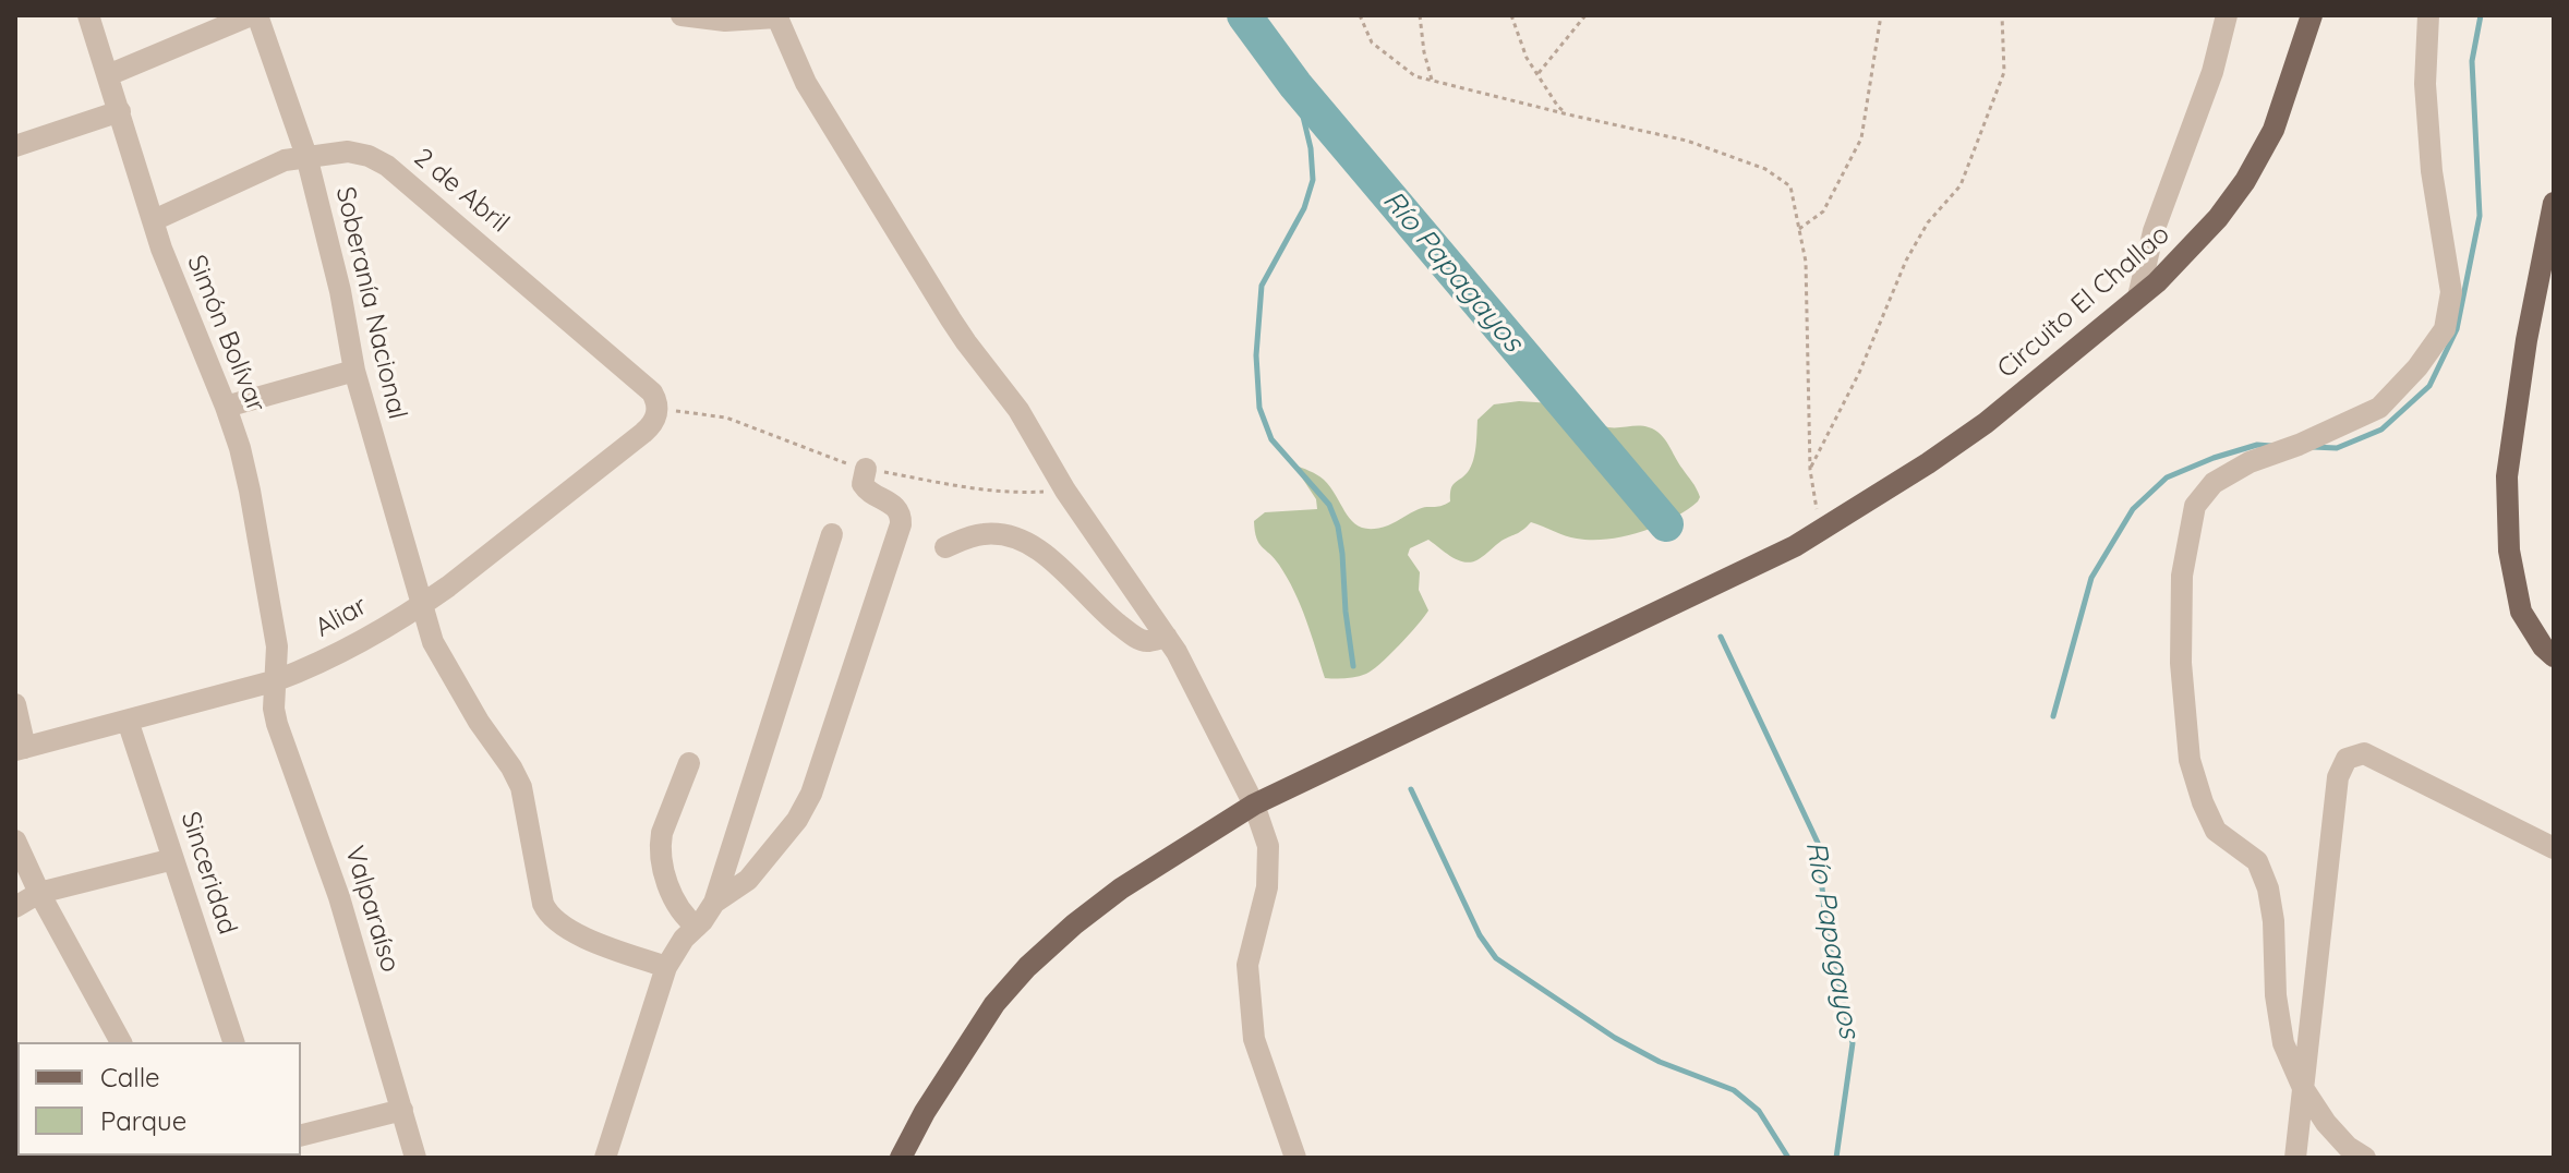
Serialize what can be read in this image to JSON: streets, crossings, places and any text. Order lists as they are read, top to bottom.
{
  "streets": {
    "main road": ["Circuito El Challao"],
    "street": [
      "2 de Abril",
      "Soberanía Nacional",
      "Simón Bolívar",
      "Aliar",
      "Sinceridad",
      "Valparaíso"
    ]
  },
  "crossings": [
    ["2 de Abril", "Soberanía Nacional"],
    ["2 de Abril", "Simón Bolívar"],
    ["2 de Abril", "Aliar"],
    ["Soberanía Nacional", "Aliar"],
    ["Simón Bolívar", "Aliar"],
    ["Simón Bolívar", "Valparaíso"],
    ["Aliar", "Sinceridad"],
    ["Aliar", "Valparaíso"]
  ],
  "water": ["Río Papagayos"],
  "legend": ["Calle", "Parque"]
}
